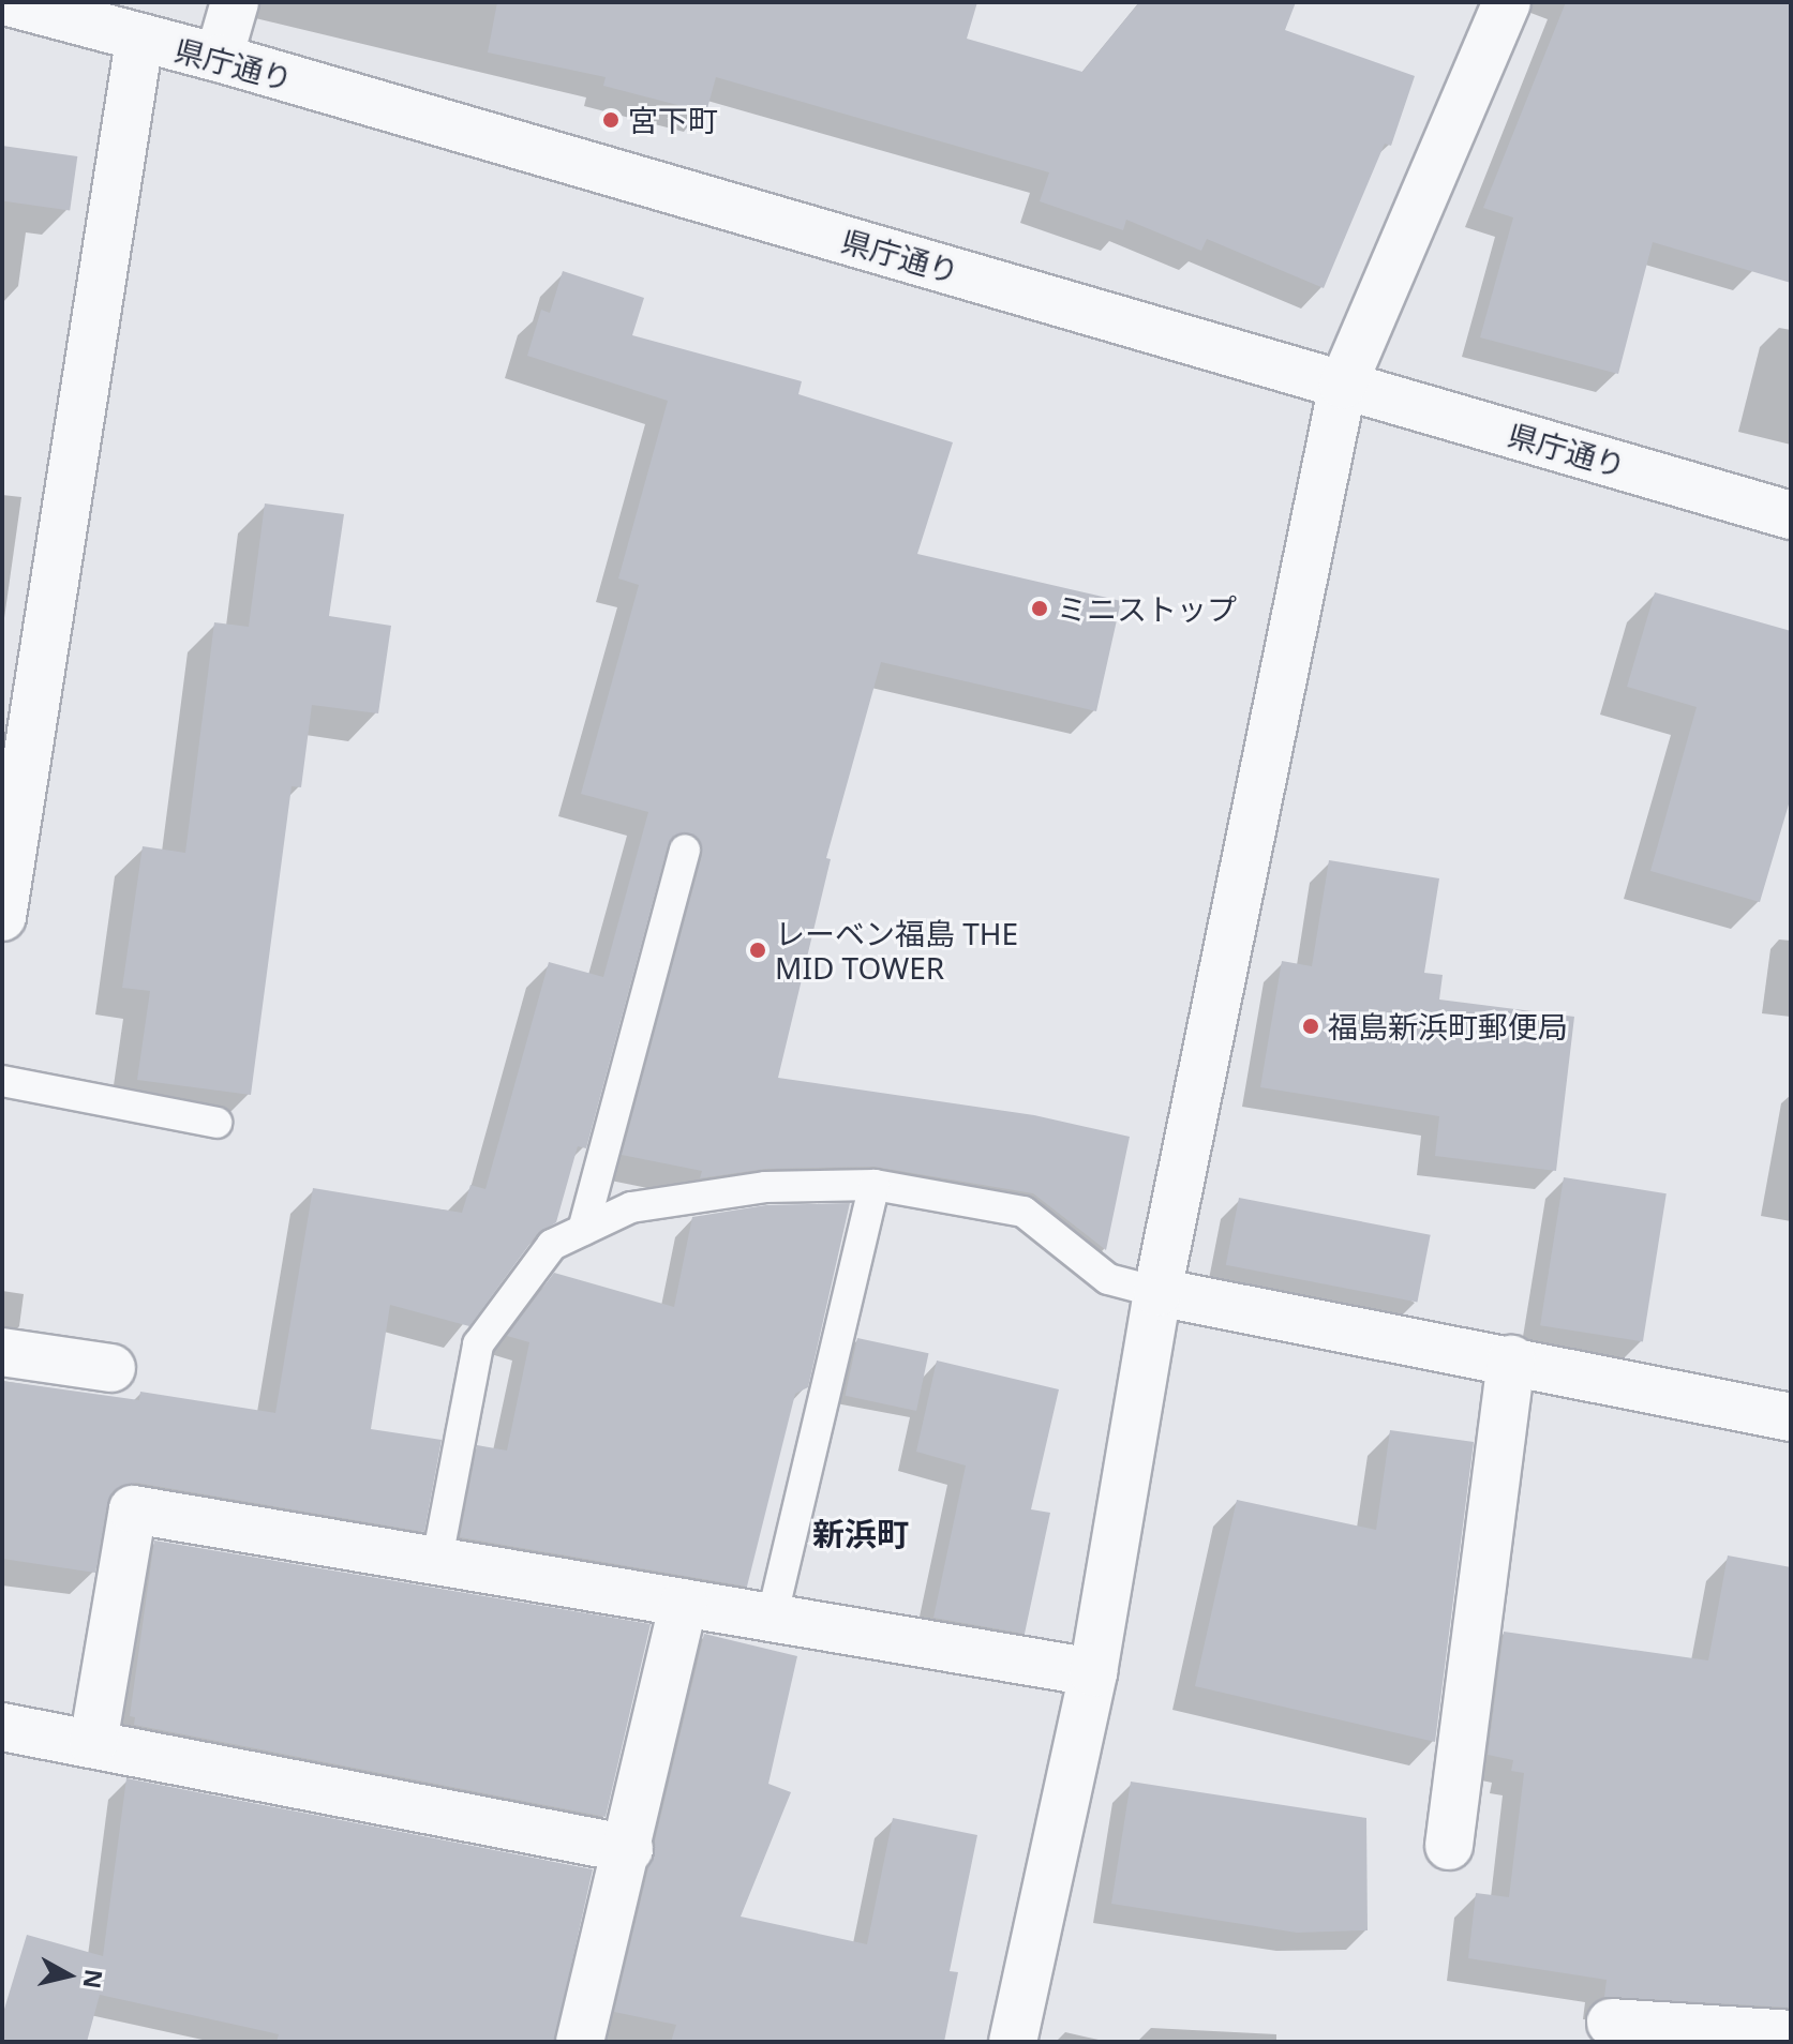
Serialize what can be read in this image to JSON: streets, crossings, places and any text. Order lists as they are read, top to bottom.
{
  "streets": {
    "street": ["県庁通り"]
  },
  "districts": ["新浜町"],
  "places": [
    "宮下町",
    "ミニストップ",
    "レーベン福島 THE MID TOWER",
    "福島新浜町郵便局"
  ],
  "north": "right"
}
